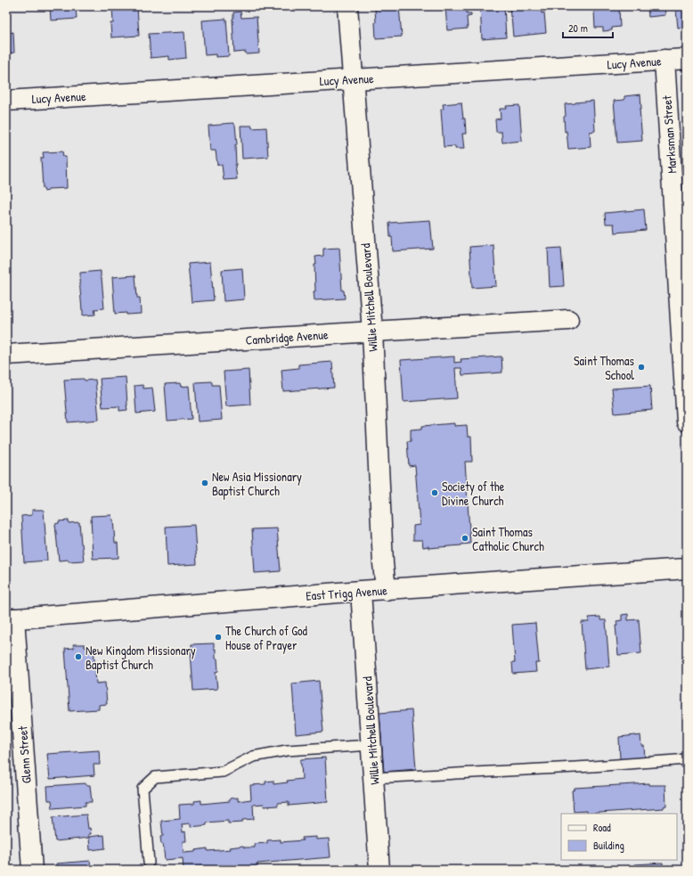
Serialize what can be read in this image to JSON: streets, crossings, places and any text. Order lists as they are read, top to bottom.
{
  "streets": {
    "street": [
      "Lucy Avenue",
      "Marksman Street",
      "Willie Mitchell Boulevard",
      "Cambridge Avenue",
      "East Trigg Avenue",
      "Glenn Street"
    ]
  },
  "crossings": [
    ["Lucy Avenue", "Marksman Street"],
    ["Lucy Avenue", "Willie Mitchell Boulevard"],
    ["Willie Mitchell Boulevard", "Cambridge Avenue"],
    ["Willie Mitchell Boulevard", "East Trigg Avenue"],
    ["East Trigg Avenue", "Glenn Street"]
  ],
  "places": [
    "Saint Thomas School",
    "New Asia Missionary Baptist Church",
    "Society of the Divine Church",
    "Saint Thomas Catholic Church",
    "The Church of God House of Prayer",
    "New Kingdom Missionary Baptist Church"
  ],
  "legend": ["Road", "Building"],
  "scale_bar": "20 m"
}
